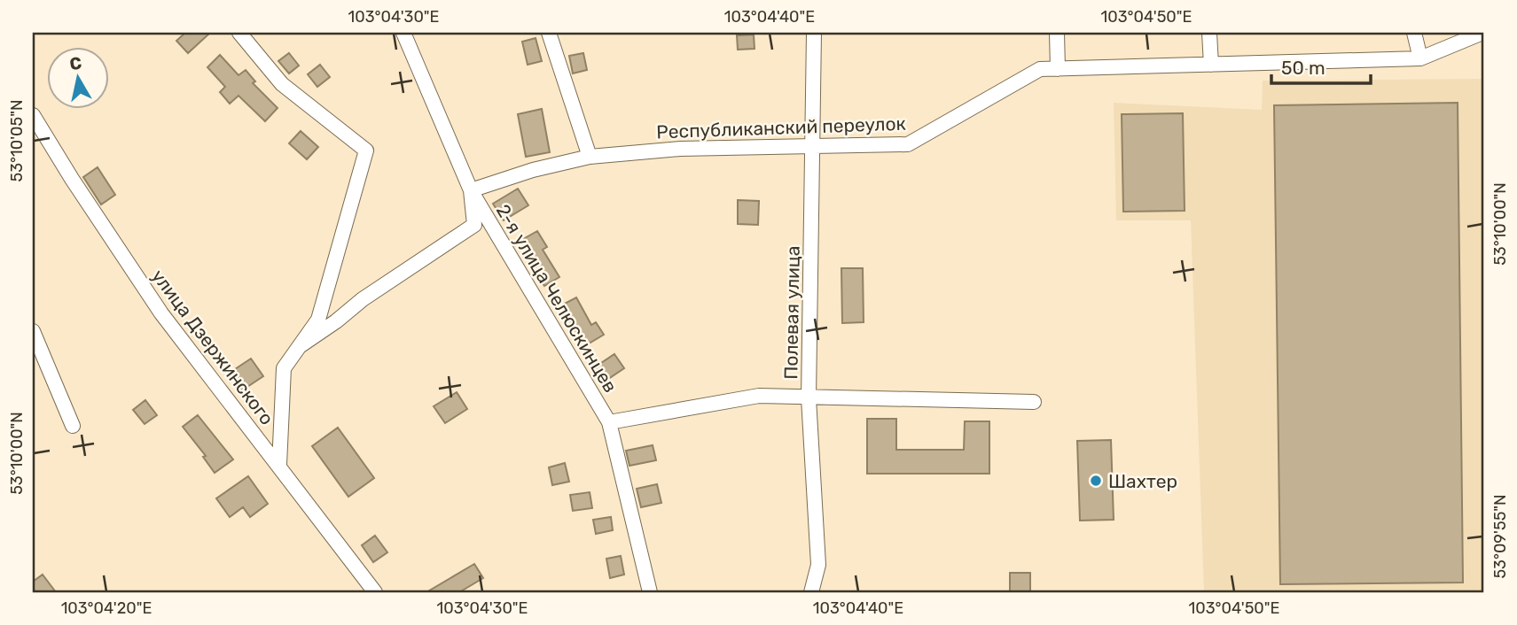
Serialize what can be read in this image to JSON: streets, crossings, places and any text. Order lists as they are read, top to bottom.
{
  "streets": {
    "street": [
      "Республиканский переулок",
      "2-я улица Челюскинцев",
      "Полевая улица",
      "улица Дзержинского"
    ]
  },
  "crossings": [
    ["Республиканский переулок", "2-я улица Челюскинцев"],
    ["Республиканский переулок", "Полевая улица"]
  ],
  "places": ["Шахтер"],
  "scale_bar": "50 m",
  "north": "top",
  "coordinates": [
    "103°04'30\"E",
    "103°04'40\"E",
    "103°04'50\"E",
    "53°10'05\"N",
    "53°10'00\"N",
    "53°09'55\"N",
    "103°04'20\"E"
  ]
}
